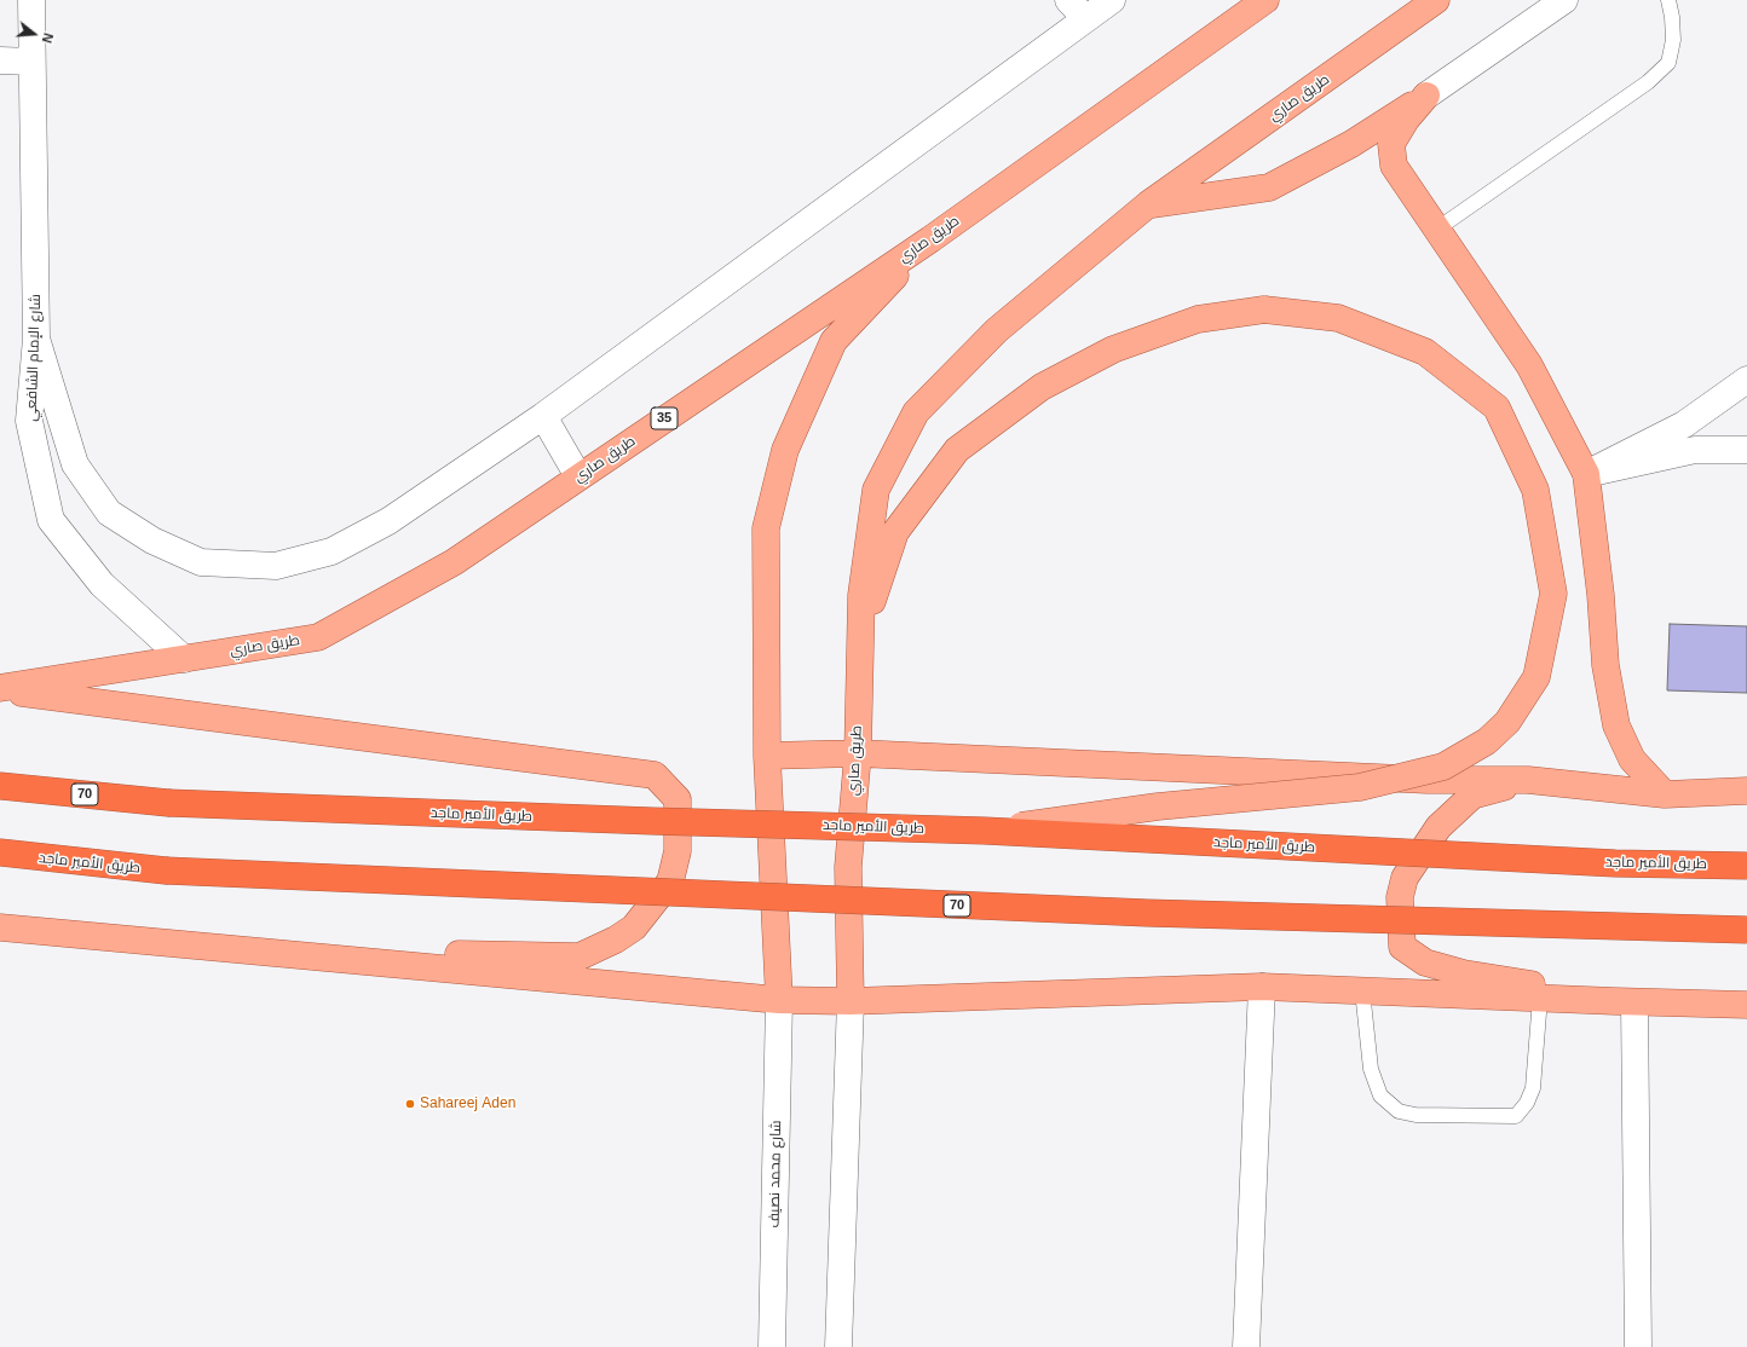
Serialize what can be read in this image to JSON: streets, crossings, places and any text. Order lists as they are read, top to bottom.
{
  "streets": {
    "highway": ["70", "طريق الأمير ماجد"],
    "main road": [
      "طريق صاري",
      "شارع الإمام الشافعي",
      "35",
      "شارع محمد نصيف"
    ]
  },
  "crossings": [
    ["طريق صاري", "شارع الإمام الشافعي"]
  ],
  "places": ["Sahareej Aden"],
  "north": "right"
}
